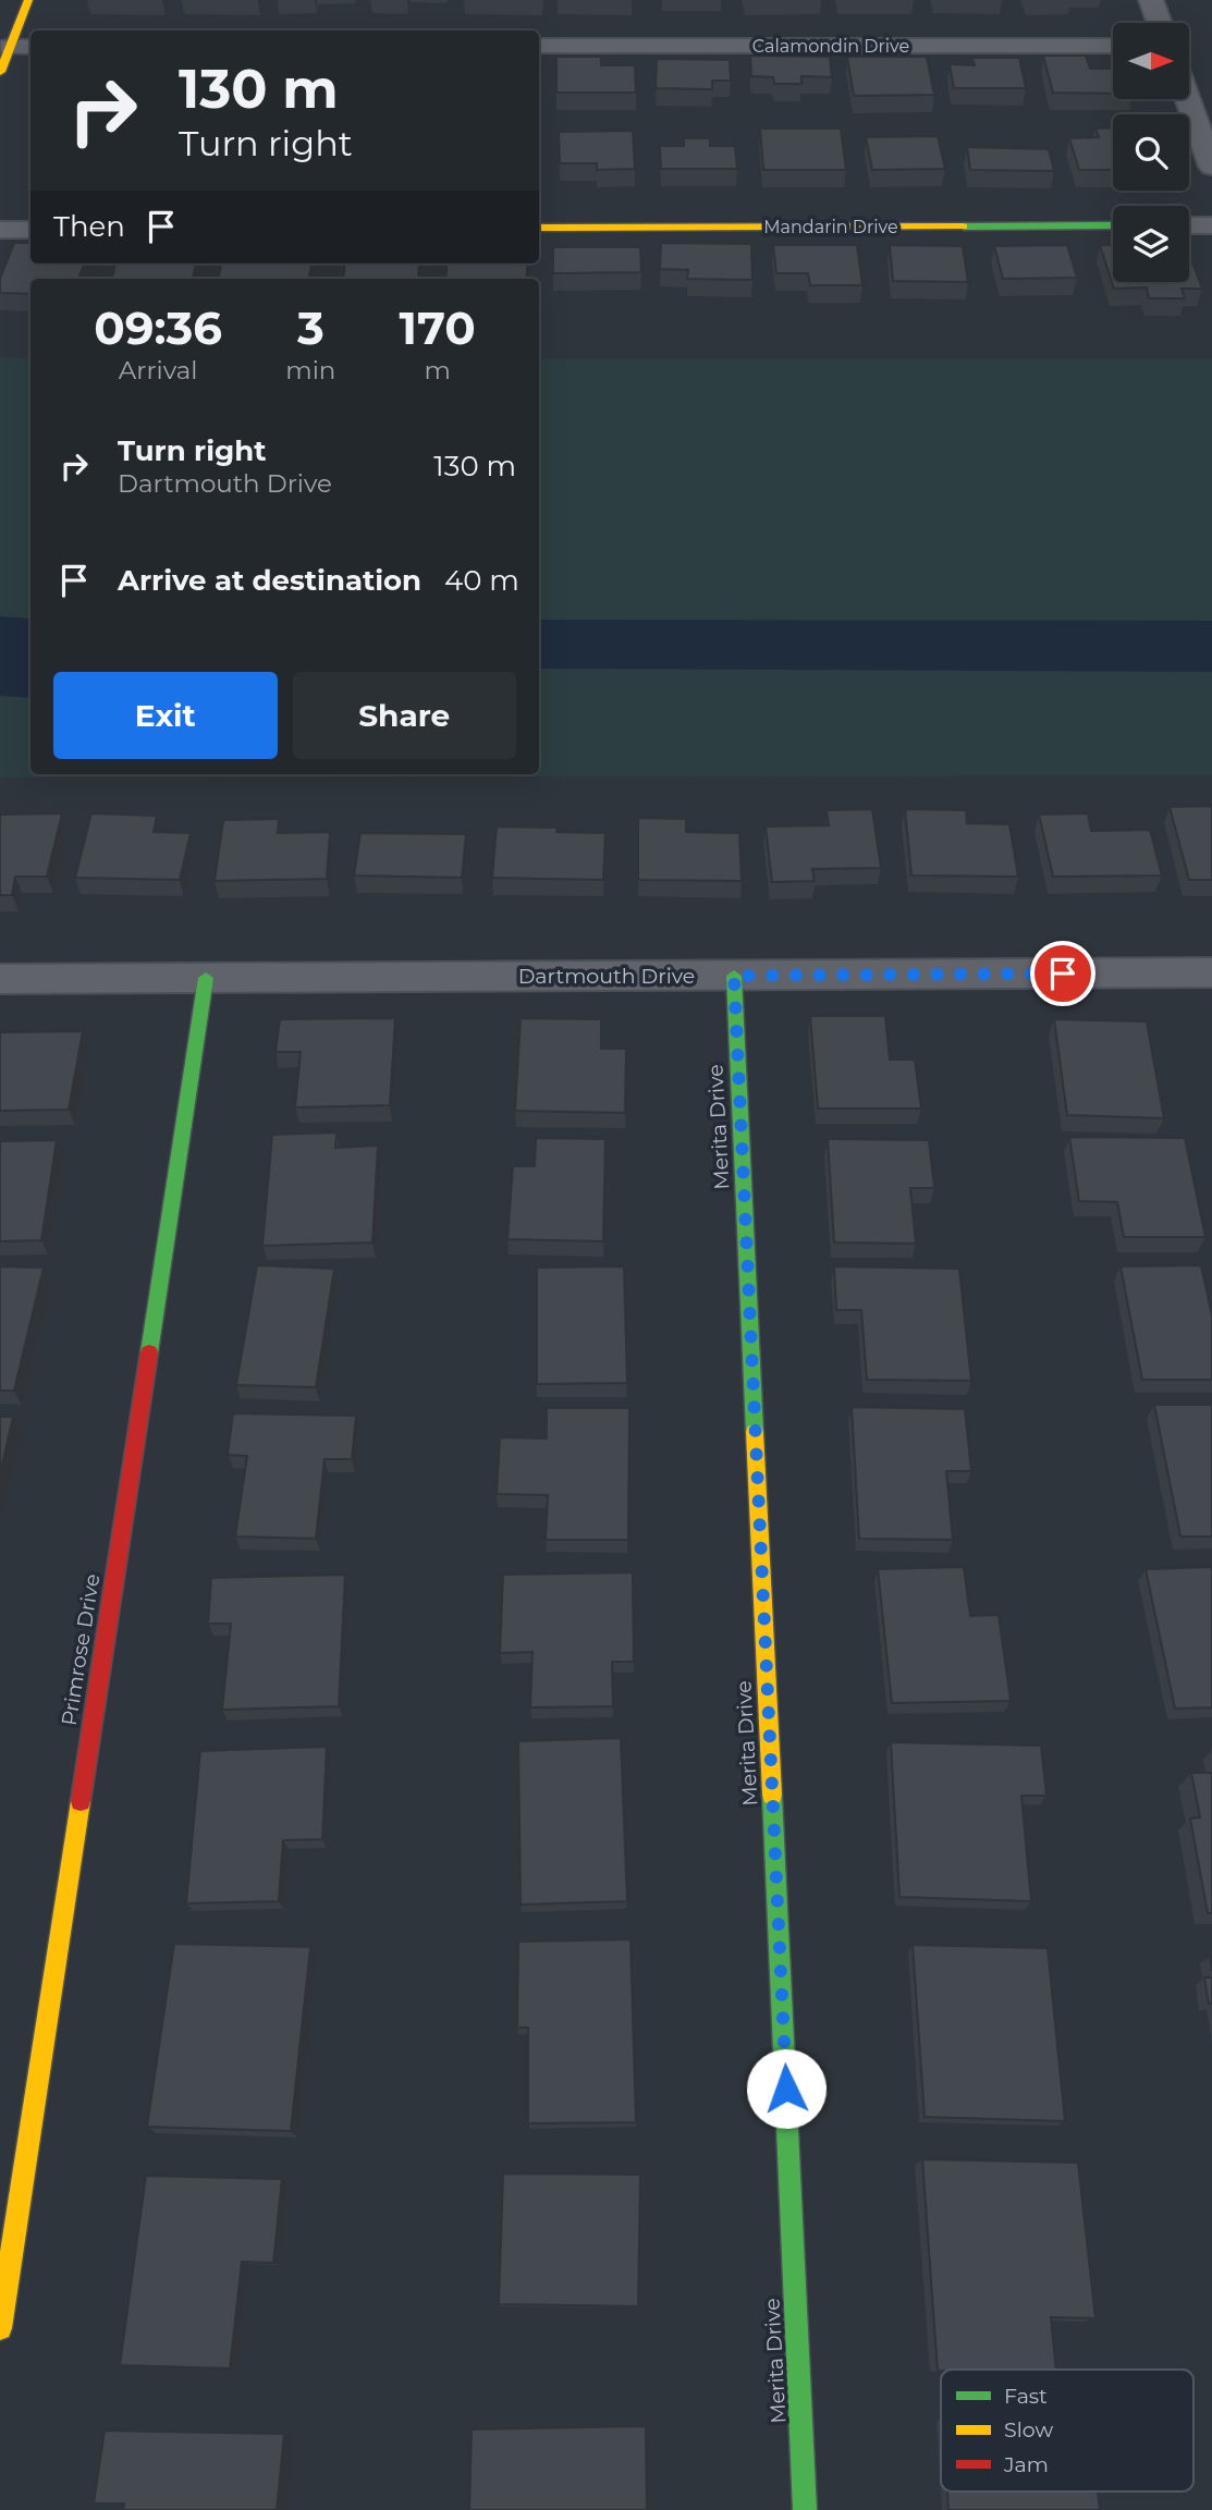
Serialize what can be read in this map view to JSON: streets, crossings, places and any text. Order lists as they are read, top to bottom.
{
  "streets": {
    "street": [
      "Calamondin Drive",
      "Mandarin Drive",
      "Dartmouth Drive",
      "Merita Drive",
      "Primrose Drive"
    ]
  },
  "crossings": [
    ["Dartmouth Drive", "Merita Drive"],
    ["Dartmouth Drive", "Primrose Drive"]
  ],
  "legend": ["Fast", "Slow", "Jam"],
  "north": "right",
  "page": {
    "turn": ["130 m", "Turn right"],
    "then": "Then",
    "eta": [
      "09:36",
      "Arrival",
      "3",
      "min",
      "170",
      "m"
    ],
    "list": [
      {
        "name": "Turn right",
        "note": "Dartmouth Drive",
        "value": "130 m"
      },
      {
        "name": "Arrive at destination",
        "value": "40 m"
      }
    ],
    "buttons": ["Exit", "Share"]
  }
}
